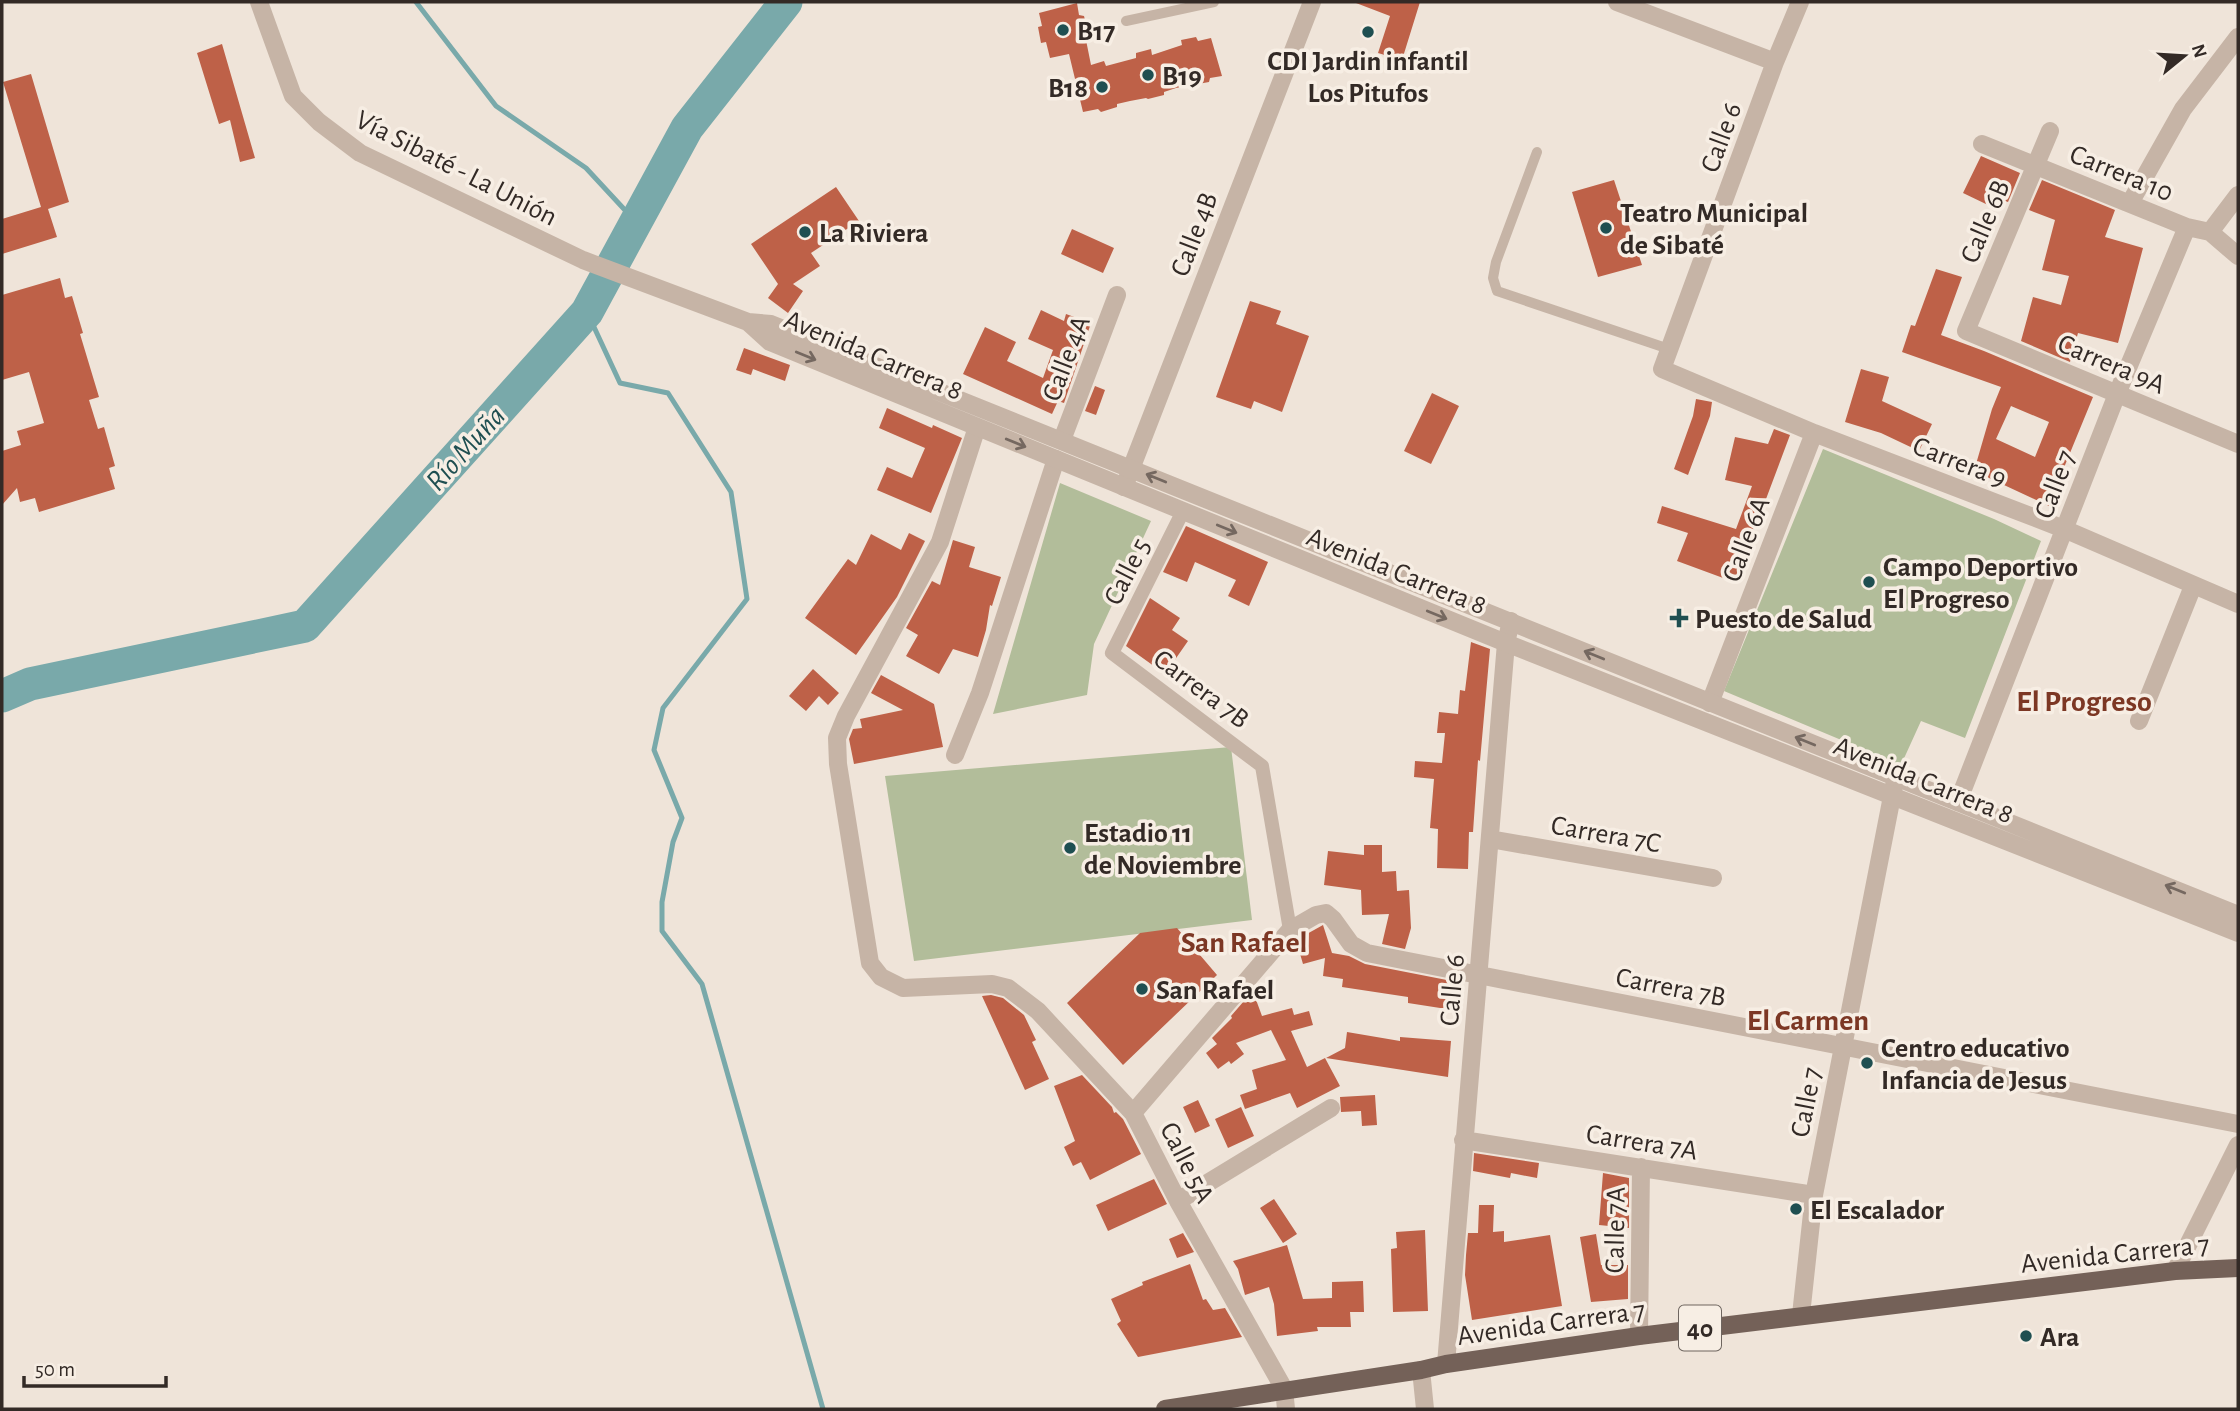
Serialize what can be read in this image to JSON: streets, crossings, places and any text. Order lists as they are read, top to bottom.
{
  "streets": {
    "main road": ["Avenida Carrera 7", "40"],
    "street": [
      "Calle 6",
      "Vía Sibaté - La Unión",
      "Carrera 10",
      "Calle 6B",
      "Calle 4B",
      "Avenida Carrera 8",
      "Calle 4A",
      "Carrera 9A",
      "Carrera 9",
      "Calle 7",
      "Calle 6A",
      "Calle 5",
      "Carrera 7B",
      "Carrera 7C",
      "Carrera 7A",
      "Calle 5A",
      "Calle 7A"
    ]
  },
  "crossings": [
    ["Calle 6", "Avenida Carrera 8"],
    ["Calle 6", "Carrera 9"],
    ["Calle 6", "Carrera 7B"],
    ["Calle 6", "Carrera 7C"],
    ["Calle 6", "Carrera 7A"],
    ["Calle 6", "Avenida Carrera 7"],
    ["Vía Sibaté - La Unión", "Avenida Carrera 8"],
    ["Carrera 10", "Calle 6B"],
    ["Carrera 10", "Calle 7"],
    ["Calle 6B", "Carrera 9A"],
    ["Calle 4B", "Avenida Carrera 8"],
    ["Avenida Carrera 8", "Calle 4A"],
    ["Avenida Carrera 8", "Calle 7"],
    ["Avenida Carrera 8", "Calle 6A"],
    ["Avenida Carrera 8", "Calle 5"],
    ["Avenida Carrera 8", "Calle 5A"],
    ["Carrera 9A", "Calle 7"],
    ["Carrera 9", "Calle 7"],
    ["Carrera 9", "Calle 6A"],
    ["Calle 7", "Carrera 7B"],
    ["Calle 7", "Carrera 7A"],
    ["Calle 7", "Avenida Carrera 7"],
    ["Calle 5", "Carrera 7B"],
    ["Carrera 7A", "Calle 7A"],
    ["Calle 5A", "Avenida Carrera 7"],
    ["Calle 7A", "Avenida Carrera 7"]
  ],
  "districts": ["El Progreso", "San Rafael", "El Carmen"],
  "water": ["Río Muña"],
  "places": {
    "other": [
      "B17",
      "CDI Jardin infantil Los Pitufos",
      "B19",
      "B18",
      "Teatro Municipal de Sibaté",
      "La Riviera",
      "Campo Deportivo El Progreso",
      "Estadio 11 de Noviembre",
      "San Rafael",
      "Centro educativo Infancia de Jesus",
      "El Escalador",
      "Ara"
    ],
    "health": ["Puesto de Salud"]
  },
  "scale_bar": "50 m",
  "north": "right"
}
